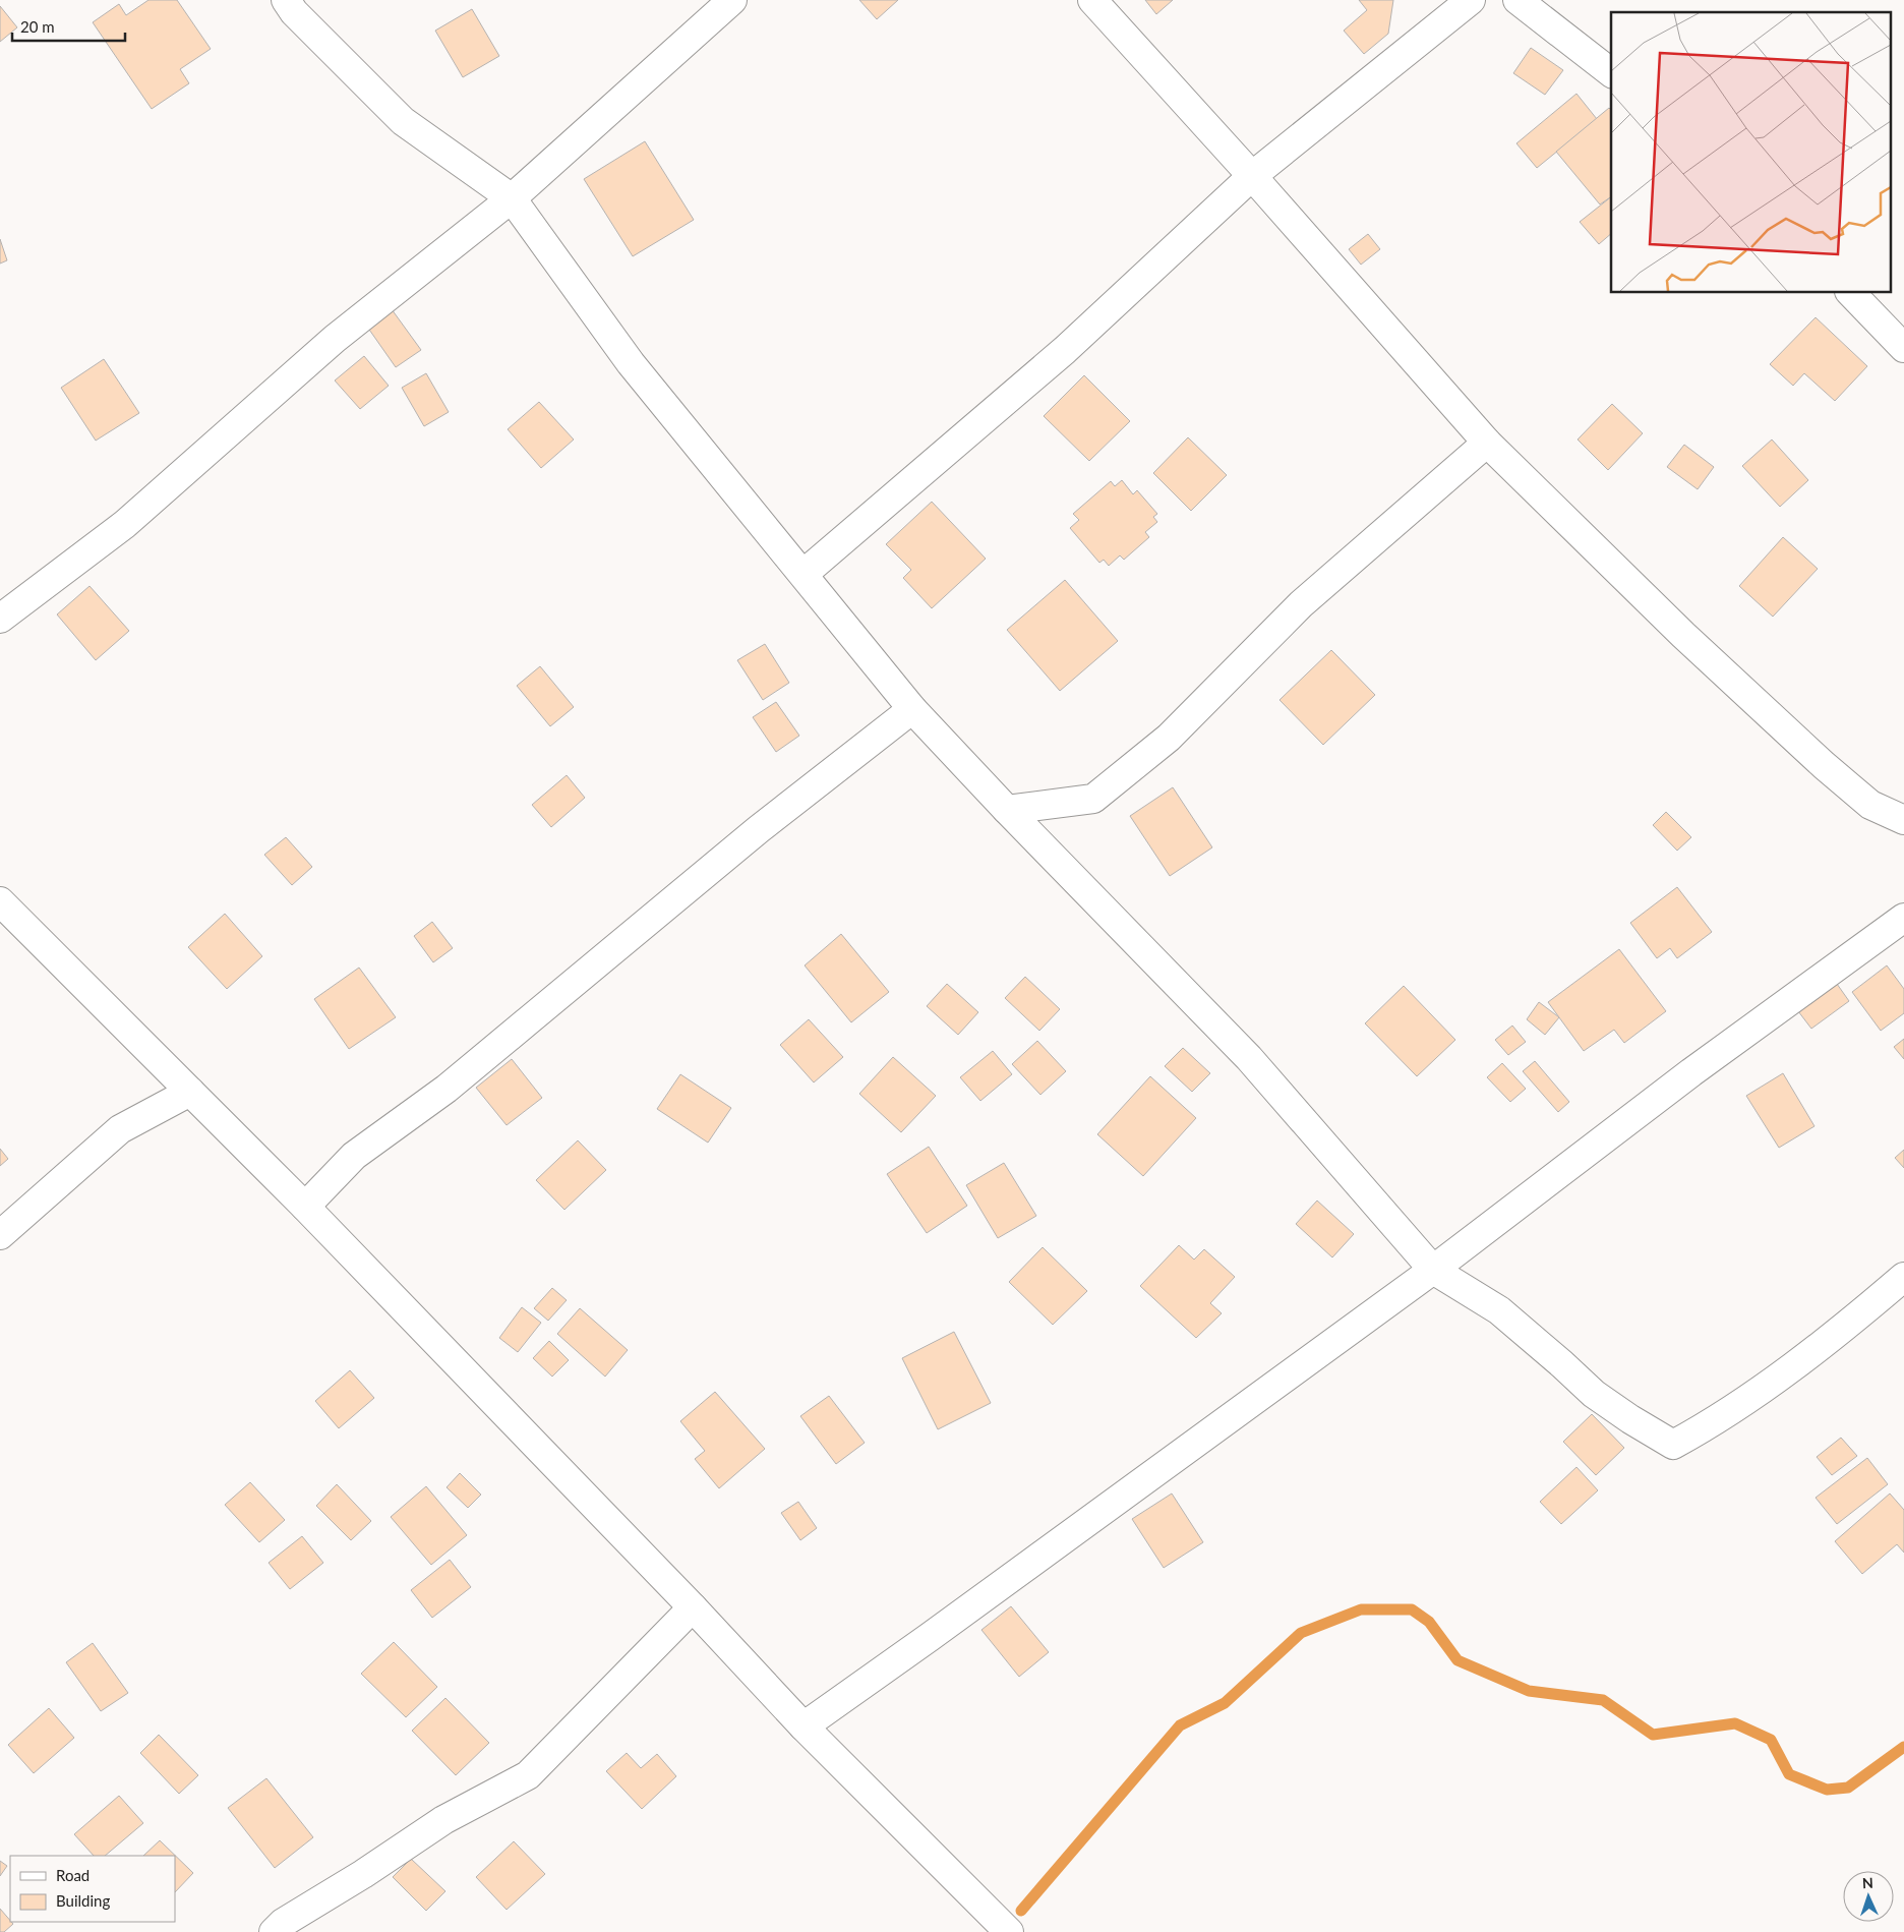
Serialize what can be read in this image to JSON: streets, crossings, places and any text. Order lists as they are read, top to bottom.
{
  "legend": ["Road", "Building"],
  "scale_bar": "20 m",
  "north": "top"
}
